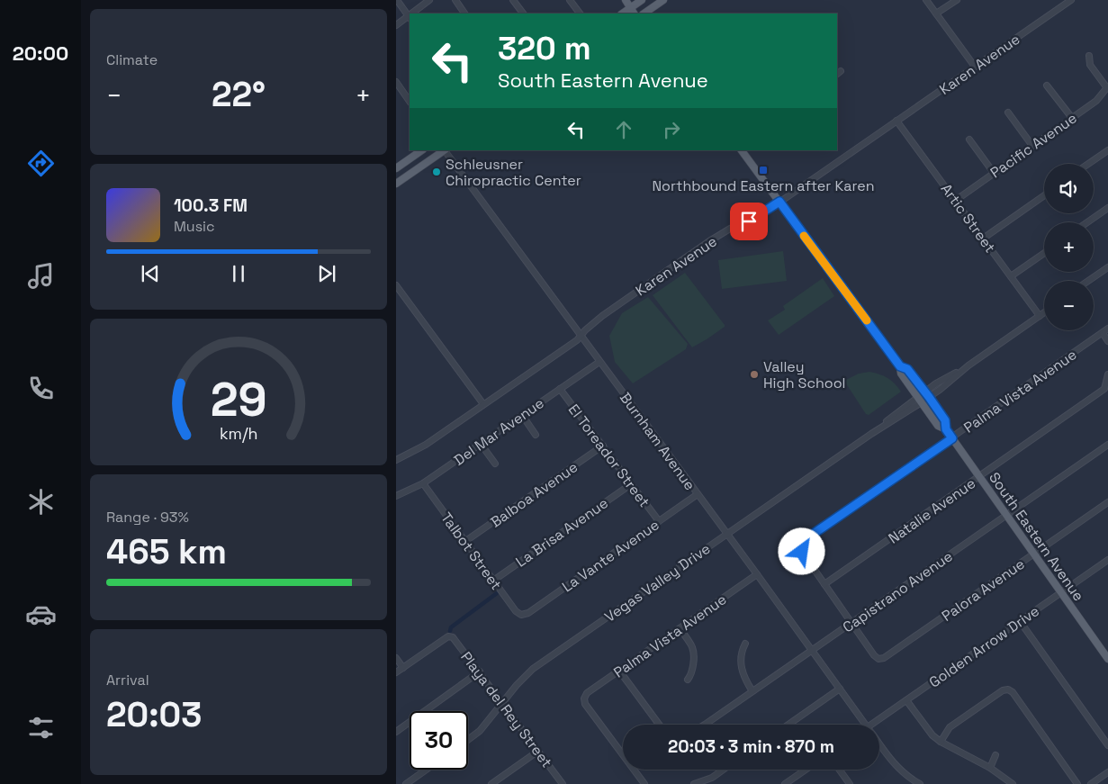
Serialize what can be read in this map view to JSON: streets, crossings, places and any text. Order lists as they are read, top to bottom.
{
  "streets": {
    "main road": ["South Eastern Avenue"],
    "street": [
      "Karen Avenue",
      "Pacific Avenue",
      "Artic Street",
      "Palma Vista Avenue",
      "Del Mar Avenue",
      "Burnham Avenue",
      "El Toreador Street",
      "Balboa Avenue",
      "Natalie Avenue",
      "La Brisa Avenue",
      "Talbot Street",
      "La Vante Avenue",
      "Vegas Valley Drive",
      "Palora Avenue",
      "Capistrano Avenue",
      "Golden Arrow Drive",
      "Playa del Rey Street"
    ]
  },
  "crossings": [
    ["Karen Avenue", "Artic Street"],
    ["Karen Avenue", "Burnham Avenue"],
    ["Karen Avenue", "South Eastern Avenue"],
    ["Pacific Avenue", "Artic Street"],
    ["Artic Street", "Vegas Valley Drive"],
    ["Palma Vista Avenue", "Burnham Avenue"],
    ["Palma Vista Avenue", "Natalie Avenue"],
    ["Palma Vista Avenue", "South Eastern Avenue"],
    ["Del Mar Avenue", "Burnham Avenue"],
    ["Del Mar Avenue", "El Toreador Street"],
    ["Del Mar Avenue", "Talbot Street"],
    ["Burnham Avenue", "La Vante Avenue"],
    ["Burnham Avenue", "Vegas Valley Drive"],
    ["Burnham Avenue", "Capistrano Avenue"],
    ["El Toreador Street", "Balboa Avenue"],
    ["El Toreador Street", "La Brisa Avenue"],
    ["El Toreador Street", "La Vante Avenue"],
    ["Balboa Avenue", "Talbot Street"],
    ["Natalie Avenue", "South Eastern Avenue"],
    ["La Brisa Avenue", "Talbot Street"],
    ["South Eastern Avenue", "Vegas Valley Drive"],
    ["South Eastern Avenue", "Palora Avenue"],
    ["South Eastern Avenue", "Capistrano Avenue"],
    ["South Eastern Avenue", "Golden Arrow Drive"],
    ["Talbot Street", "La Vante Avenue"],
    ["Vegas Valley Drive", "Playa del Rey Street"],
    ["Palora Avenue", "Capistrano Avenue"]
  ],
  "places": {
    "transit": ["Northbound Eastern after Karen"],
    "other": ["Schleusner Chiropractic Center", "Valley High School"]
  },
  "page": {
    "tabs": "20:00",
    "tile": [
      "Climate",
      ["Range · 93%", "465 km"],
      ["Arrival", "20:03"]
    ],
    "turn": ["320 m", "South Eastern Avenue"],
    "heat": ["−", "22°", "+"],
    "map_buttons": ["+", "−"],
    "song": ["100.3 FM", "Music"],
    "limit": "30",
    "trip": "20:03 · 3 min · 870 m",
    "gauge": ["29", "km/h"]
  }
}
